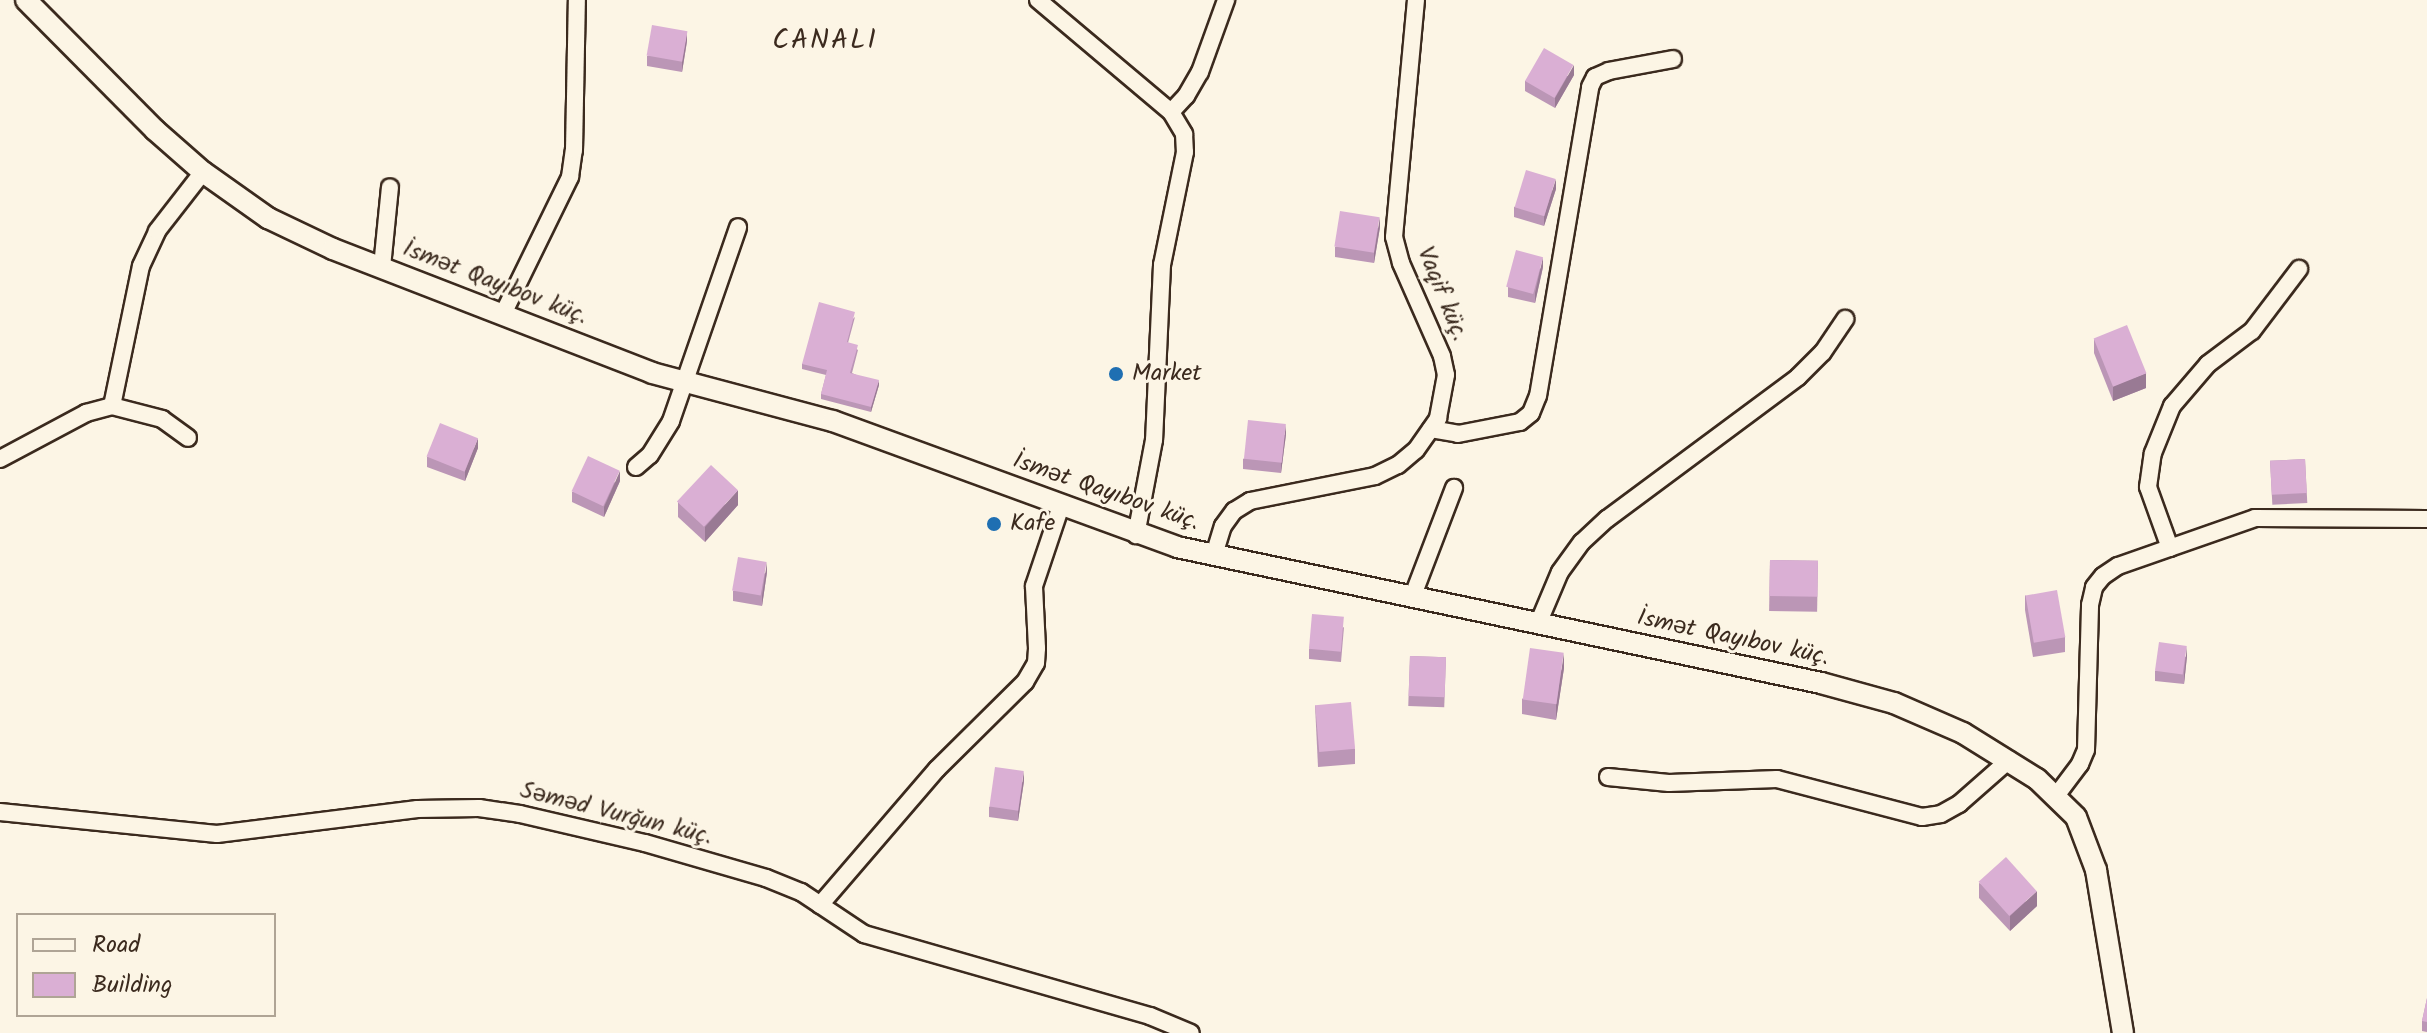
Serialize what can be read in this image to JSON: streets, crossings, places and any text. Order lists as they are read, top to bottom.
{
  "streets": {
    "street": ["İsmət Qayıbov küç.", "Vaqif küç.", "Səməd Vurğun küç."]
  },
  "crossings": [
    ["İsmət Qayıbov küç.", "Vaqif küç."]
  ],
  "districts": ["CANALI"],
  "places": ["Market", "Kafe"],
  "legend": ["Road", "Building"]
}
